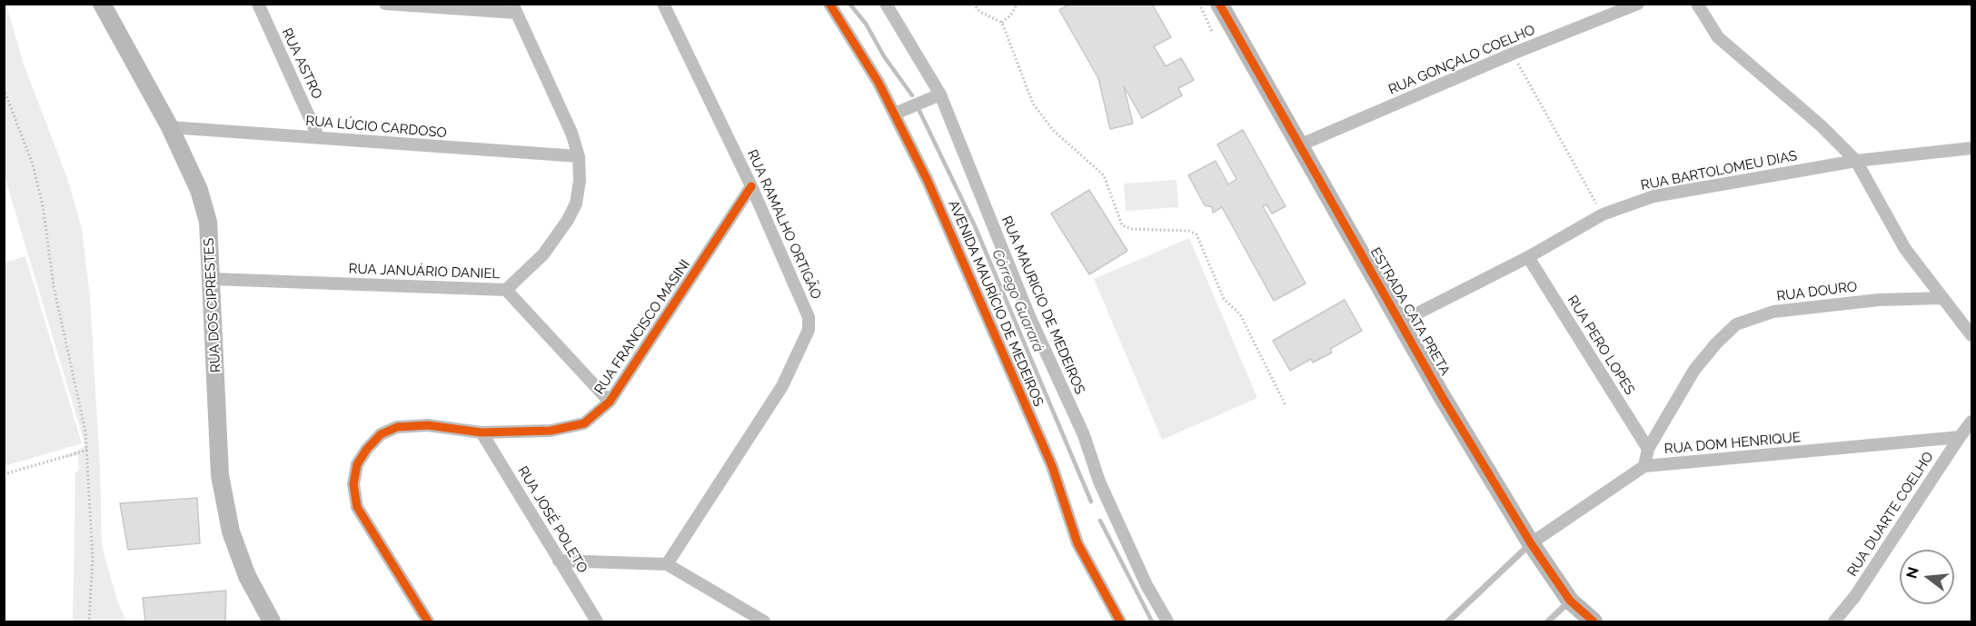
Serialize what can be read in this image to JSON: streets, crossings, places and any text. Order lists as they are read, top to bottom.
{
  "streets": {
    "street": [
      "RUA GONÇALO COELHO",
      "RUA ASTRO",
      "RUA LÚCIO CARDOSO",
      "RUA BARTOLOMEU DIAS",
      "RUA RAMALHO ORTIGÃO",
      "RUA JANUÁRIO DANIEL",
      "RUA DOURO",
      "AVENIDA MAURÍCIO DE MEDEIROS",
      "RUA DOS CIPRESTES",
      "RUA MAURICIO DE MEDEIROS",
      "ESTRADA CATA PRETA",
      "RUA FRANCISCO MASINI",
      "RUA PERO LOPES",
      "RUA DOM HENRIQUE",
      "RUA DUARTE COELHO",
      "RUA JOSÉ POLETO"
    ]
  },
  "crossings": [
    ["RUA GONÇALO COELHO", "ESTRADA CATA PRETA"],
    ["RUA ASTRO", "RUA LÚCIO CARDOSO"],
    ["RUA LÚCIO CARDOSO", "RUA JANUÁRIO DANIEL"],
    ["RUA LÚCIO CARDOSO", "RUA DOS CIPRESTES"],
    ["RUA BARTOLOMEU DIAS", "ESTRADA CATA PRETA"],
    ["RUA BARTOLOMEU DIAS", "RUA PERO LOPES"],
    ["RUA RAMALHO ORTIGÃO", "RUA FRANCISCO MASINI"],
    ["RUA JANUÁRIO DANIEL", "RUA DOS CIPRESTES"],
    ["RUA DOURO", "RUA PERO LOPES"],
    ["RUA DOURO", "RUA DOM HENRIQUE"],
    ["ESTRADA CATA PRETA", "RUA DOM HENRIQUE"],
    ["RUA FRANCISCO MASINI", "RUA JOSÉ POLETO"],
    ["RUA DOM HENRIQUE", "RUA DUARTE COELHO"]
  ],
  "water": ["Córrego Guarará"],
  "north": "left"
}
